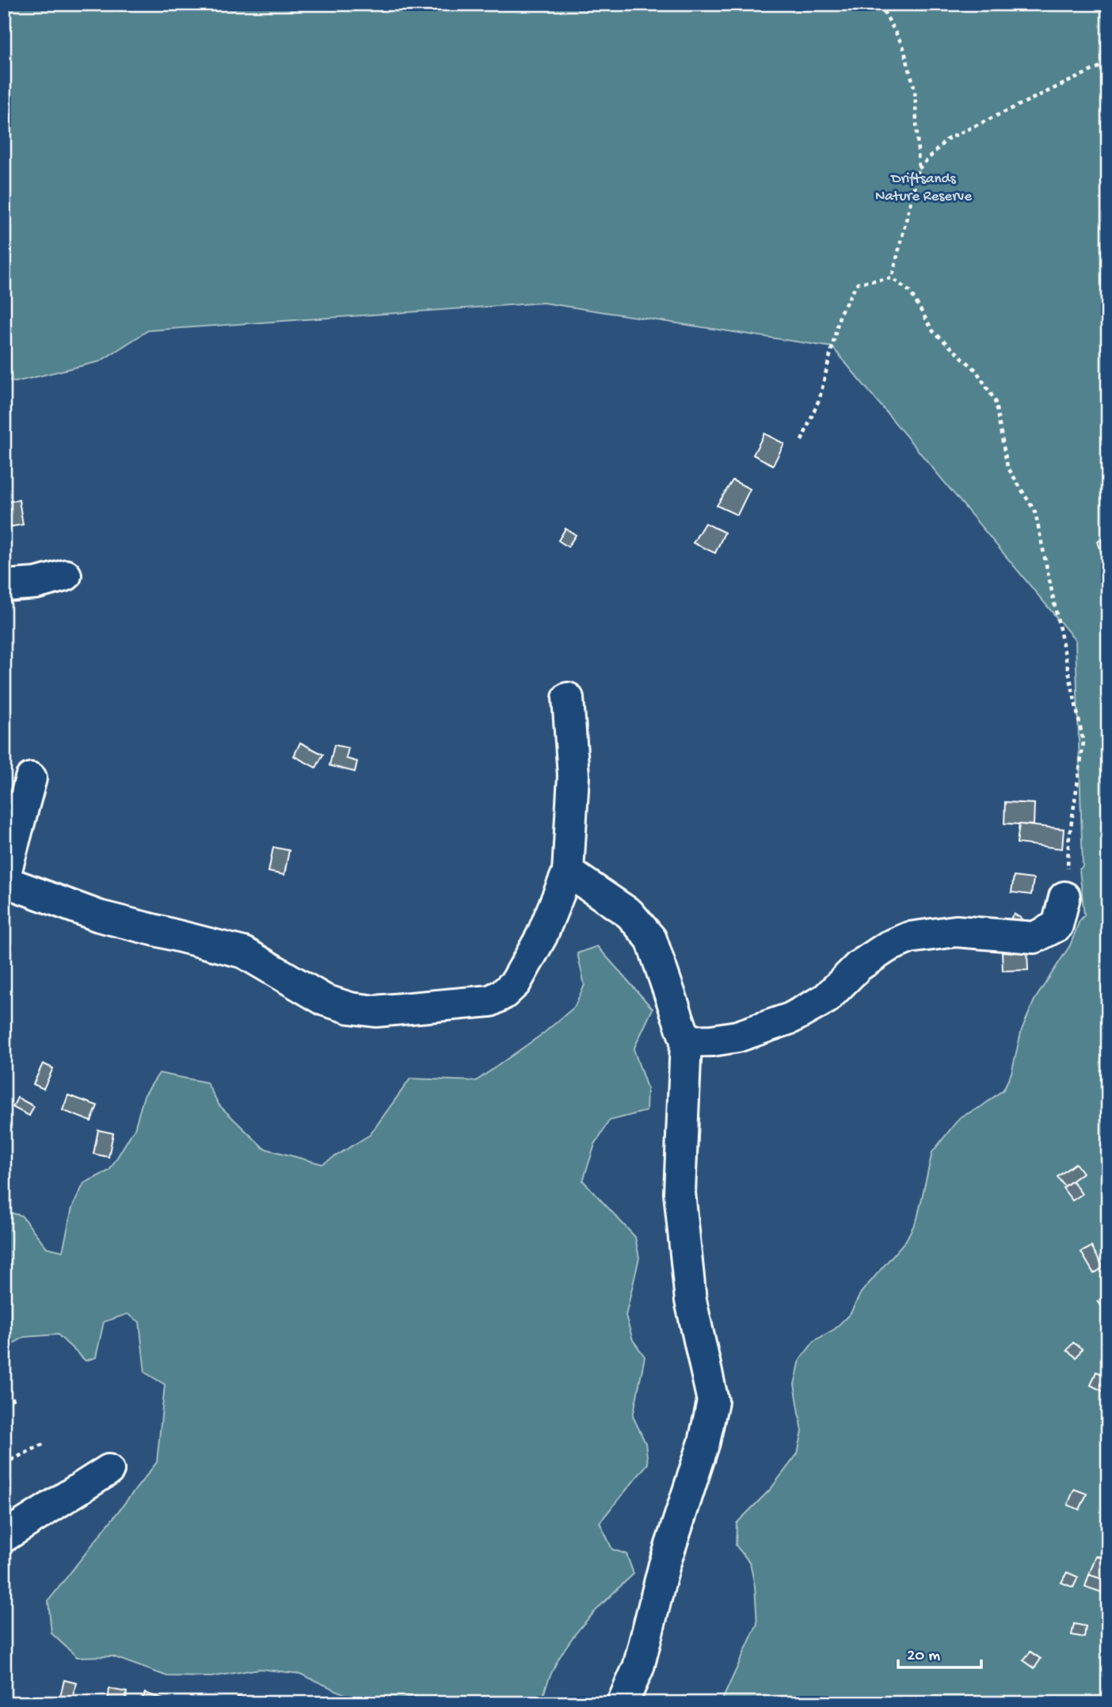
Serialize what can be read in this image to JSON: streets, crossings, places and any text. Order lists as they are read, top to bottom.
{
  "parks": ["Driftsands Nature Reserve"],
  "scale_bar": "20 m"
}
